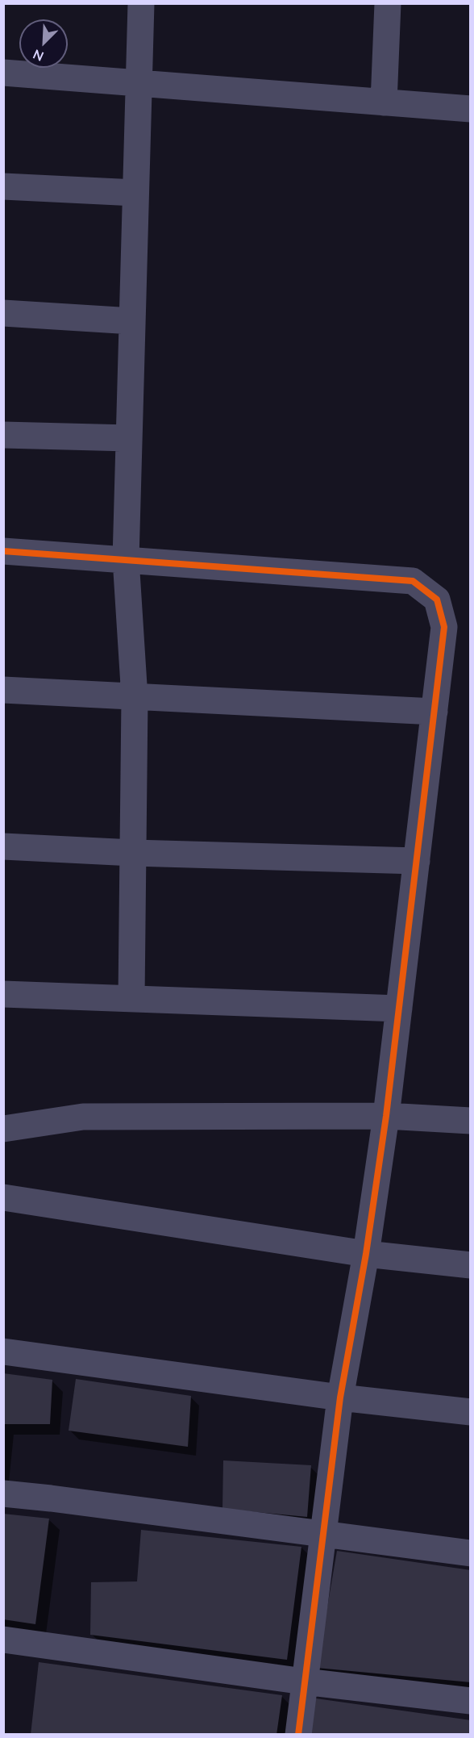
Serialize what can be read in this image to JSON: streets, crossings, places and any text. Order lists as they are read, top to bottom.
{
  "north": "bottom left"
}
